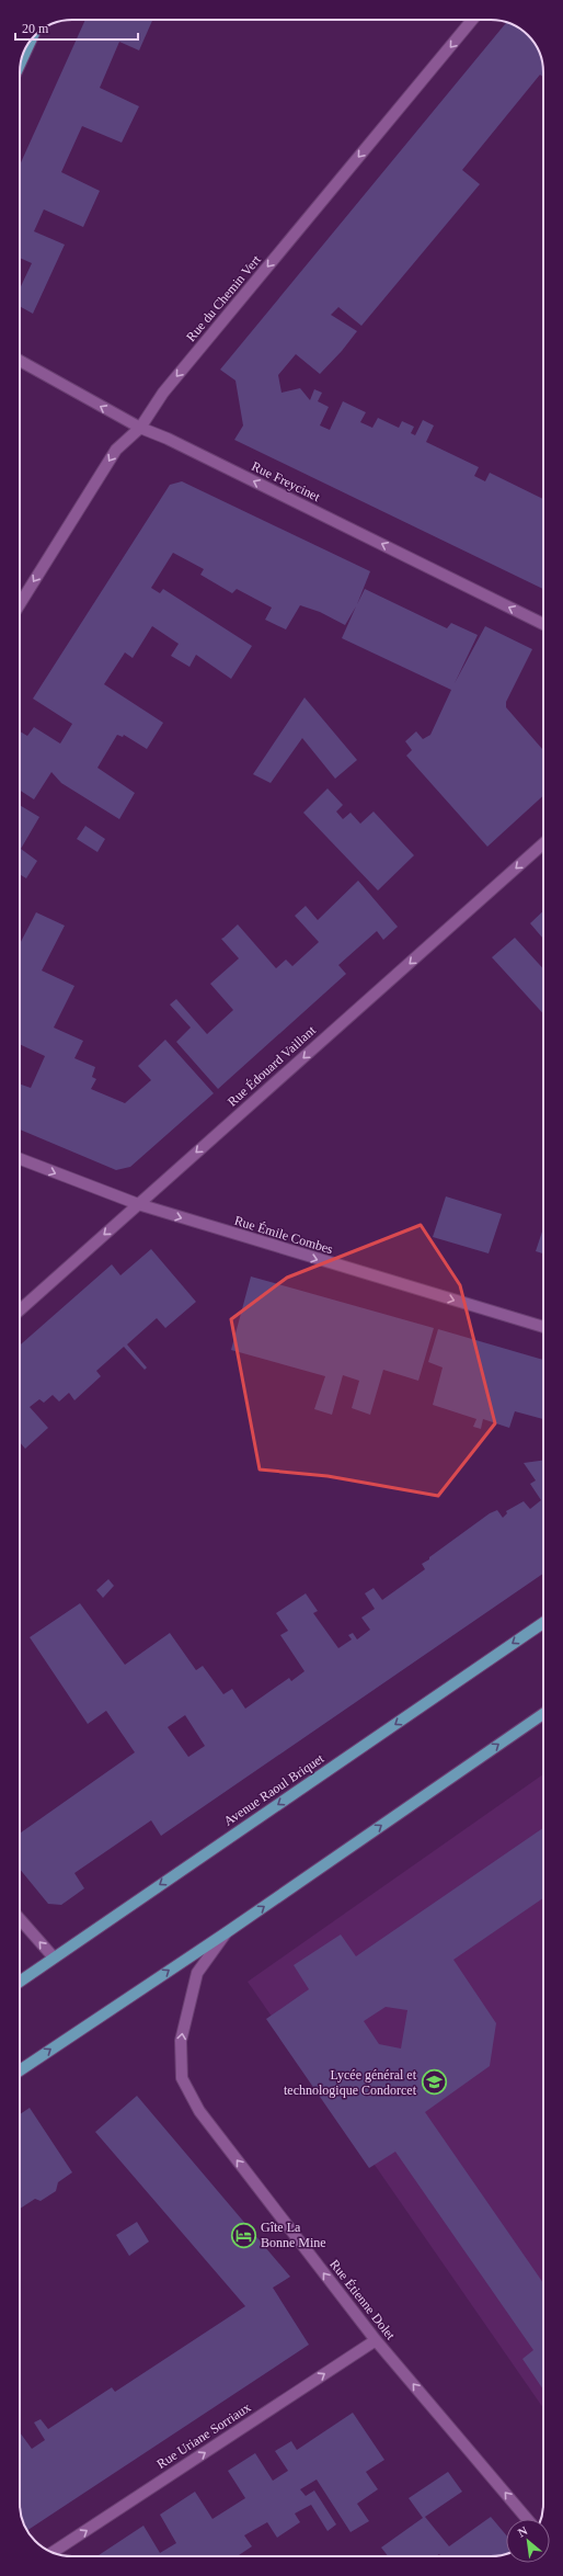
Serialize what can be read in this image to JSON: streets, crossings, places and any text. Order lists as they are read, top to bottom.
{
  "streets": {
    "main road": ["Avenue Raoul Briquet"],
    "street": [
      "Rue du Chemin Vert",
      "Rue Freycinet",
      "Rue Édouard Vaillant",
      "Rue Émile Combes",
      "Rue Étienne Dolet",
      "Rue Uriane Sorriaux"
    ]
  },
  "crossings": [
    ["Rue du Chemin Vert", "Rue Freycinet"],
    ["Rue Édouard Vaillant", "Rue Émile Combes"],
    ["Rue Étienne Dolet", "Rue Uriane Sorriaux"]
  ],
  "one_way": [
    "Rue du Chemin Vert",
    "Rue Freycinet",
    "Rue Édouard Vaillant",
    "Rue Émile Combes",
    "Rue Étienne Dolet",
    "Rue Uriane Sorriaux"
  ],
  "places": {
    "school or university": ["Lycée général et technologique Condorcet"],
    "hotel": ["Gîte La Bonne Mine"]
  },
  "scale_bar": "20 m",
  "north": "top left"
}
